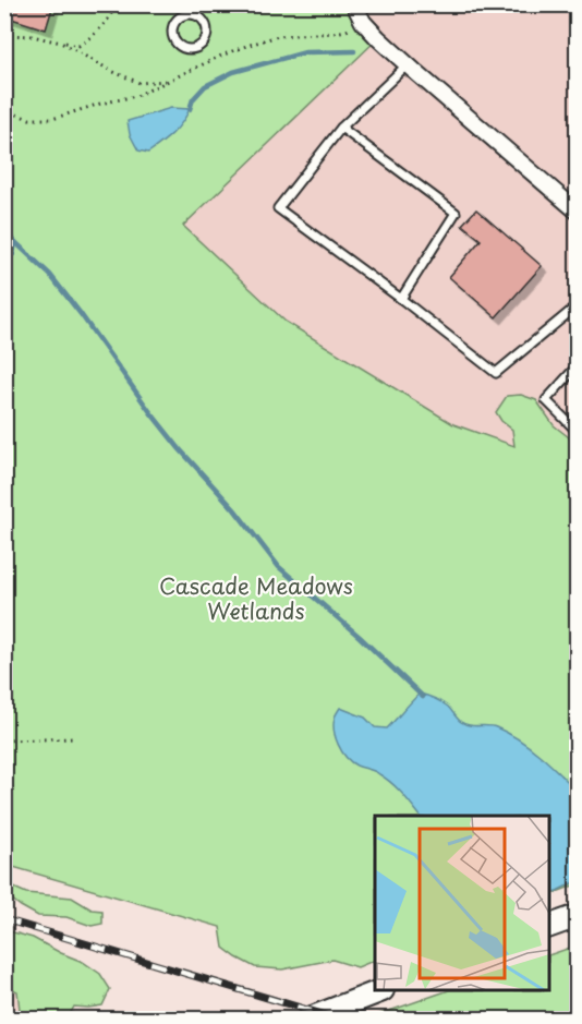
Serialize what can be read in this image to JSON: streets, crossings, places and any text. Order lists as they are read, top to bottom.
{
  "parks": ["Cascade Meadows Wetlands"]
}
